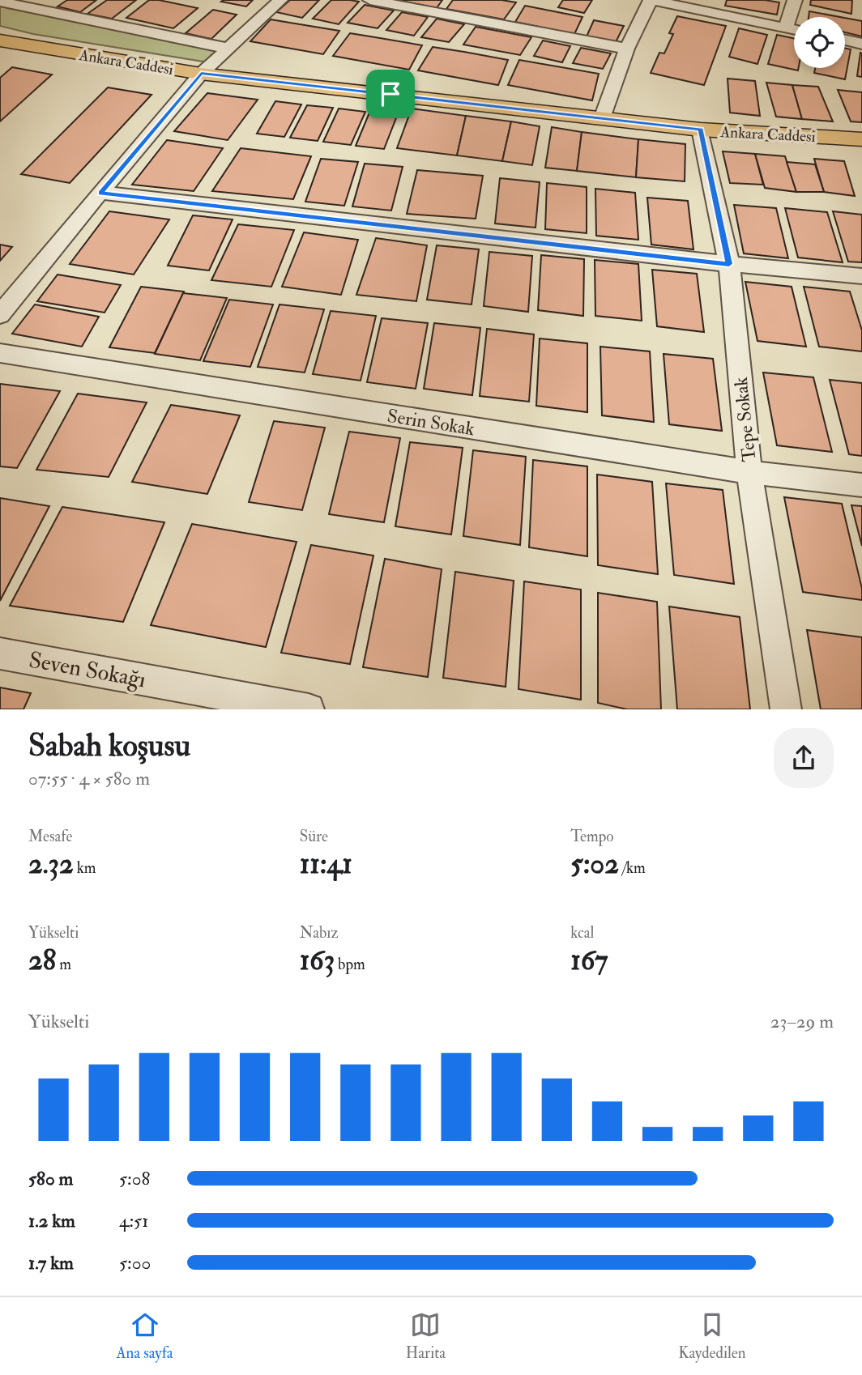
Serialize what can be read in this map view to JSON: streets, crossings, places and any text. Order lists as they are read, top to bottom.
{
  "streets": {
    "main road": ["Ankara Caddesi"],
    "street": ["Tepe Sokak", "Serin Sokak", "Seven Sokağı"]
  },
  "crossings": [
    ["Ankara Caddesi", "Tepe Sokak"],
    ["Tepe Sokak", "Serin Sokak"]
  ],
  "page": {
    "heading": ["Sabah koşusu", "07:55 · 4 × 580 m"],
    "stats": [
      ["Mesafe", "2.32 km"],
      ["Süre", "11:41"],
      ["Tempo", "5:02 /km"],
      ["Yükselti", "28 m"],
      ["Nabız", "163 bpm"],
      ["kcal", "167"]
    ],
    "chart": ["Yükselti", "23–29 m"],
    "list": [
      {
        "name": "580 m",
        "note": "5:08"
      },
      {
        "name": "1.2 km",
        "note": "4:51"
      },
      {
        "name": "1.7 km",
        "note": "5:00"
      }
    ],
    "tabs": ["Ana sayfa", "Harita", "Kaydedilen"]
  }
}
